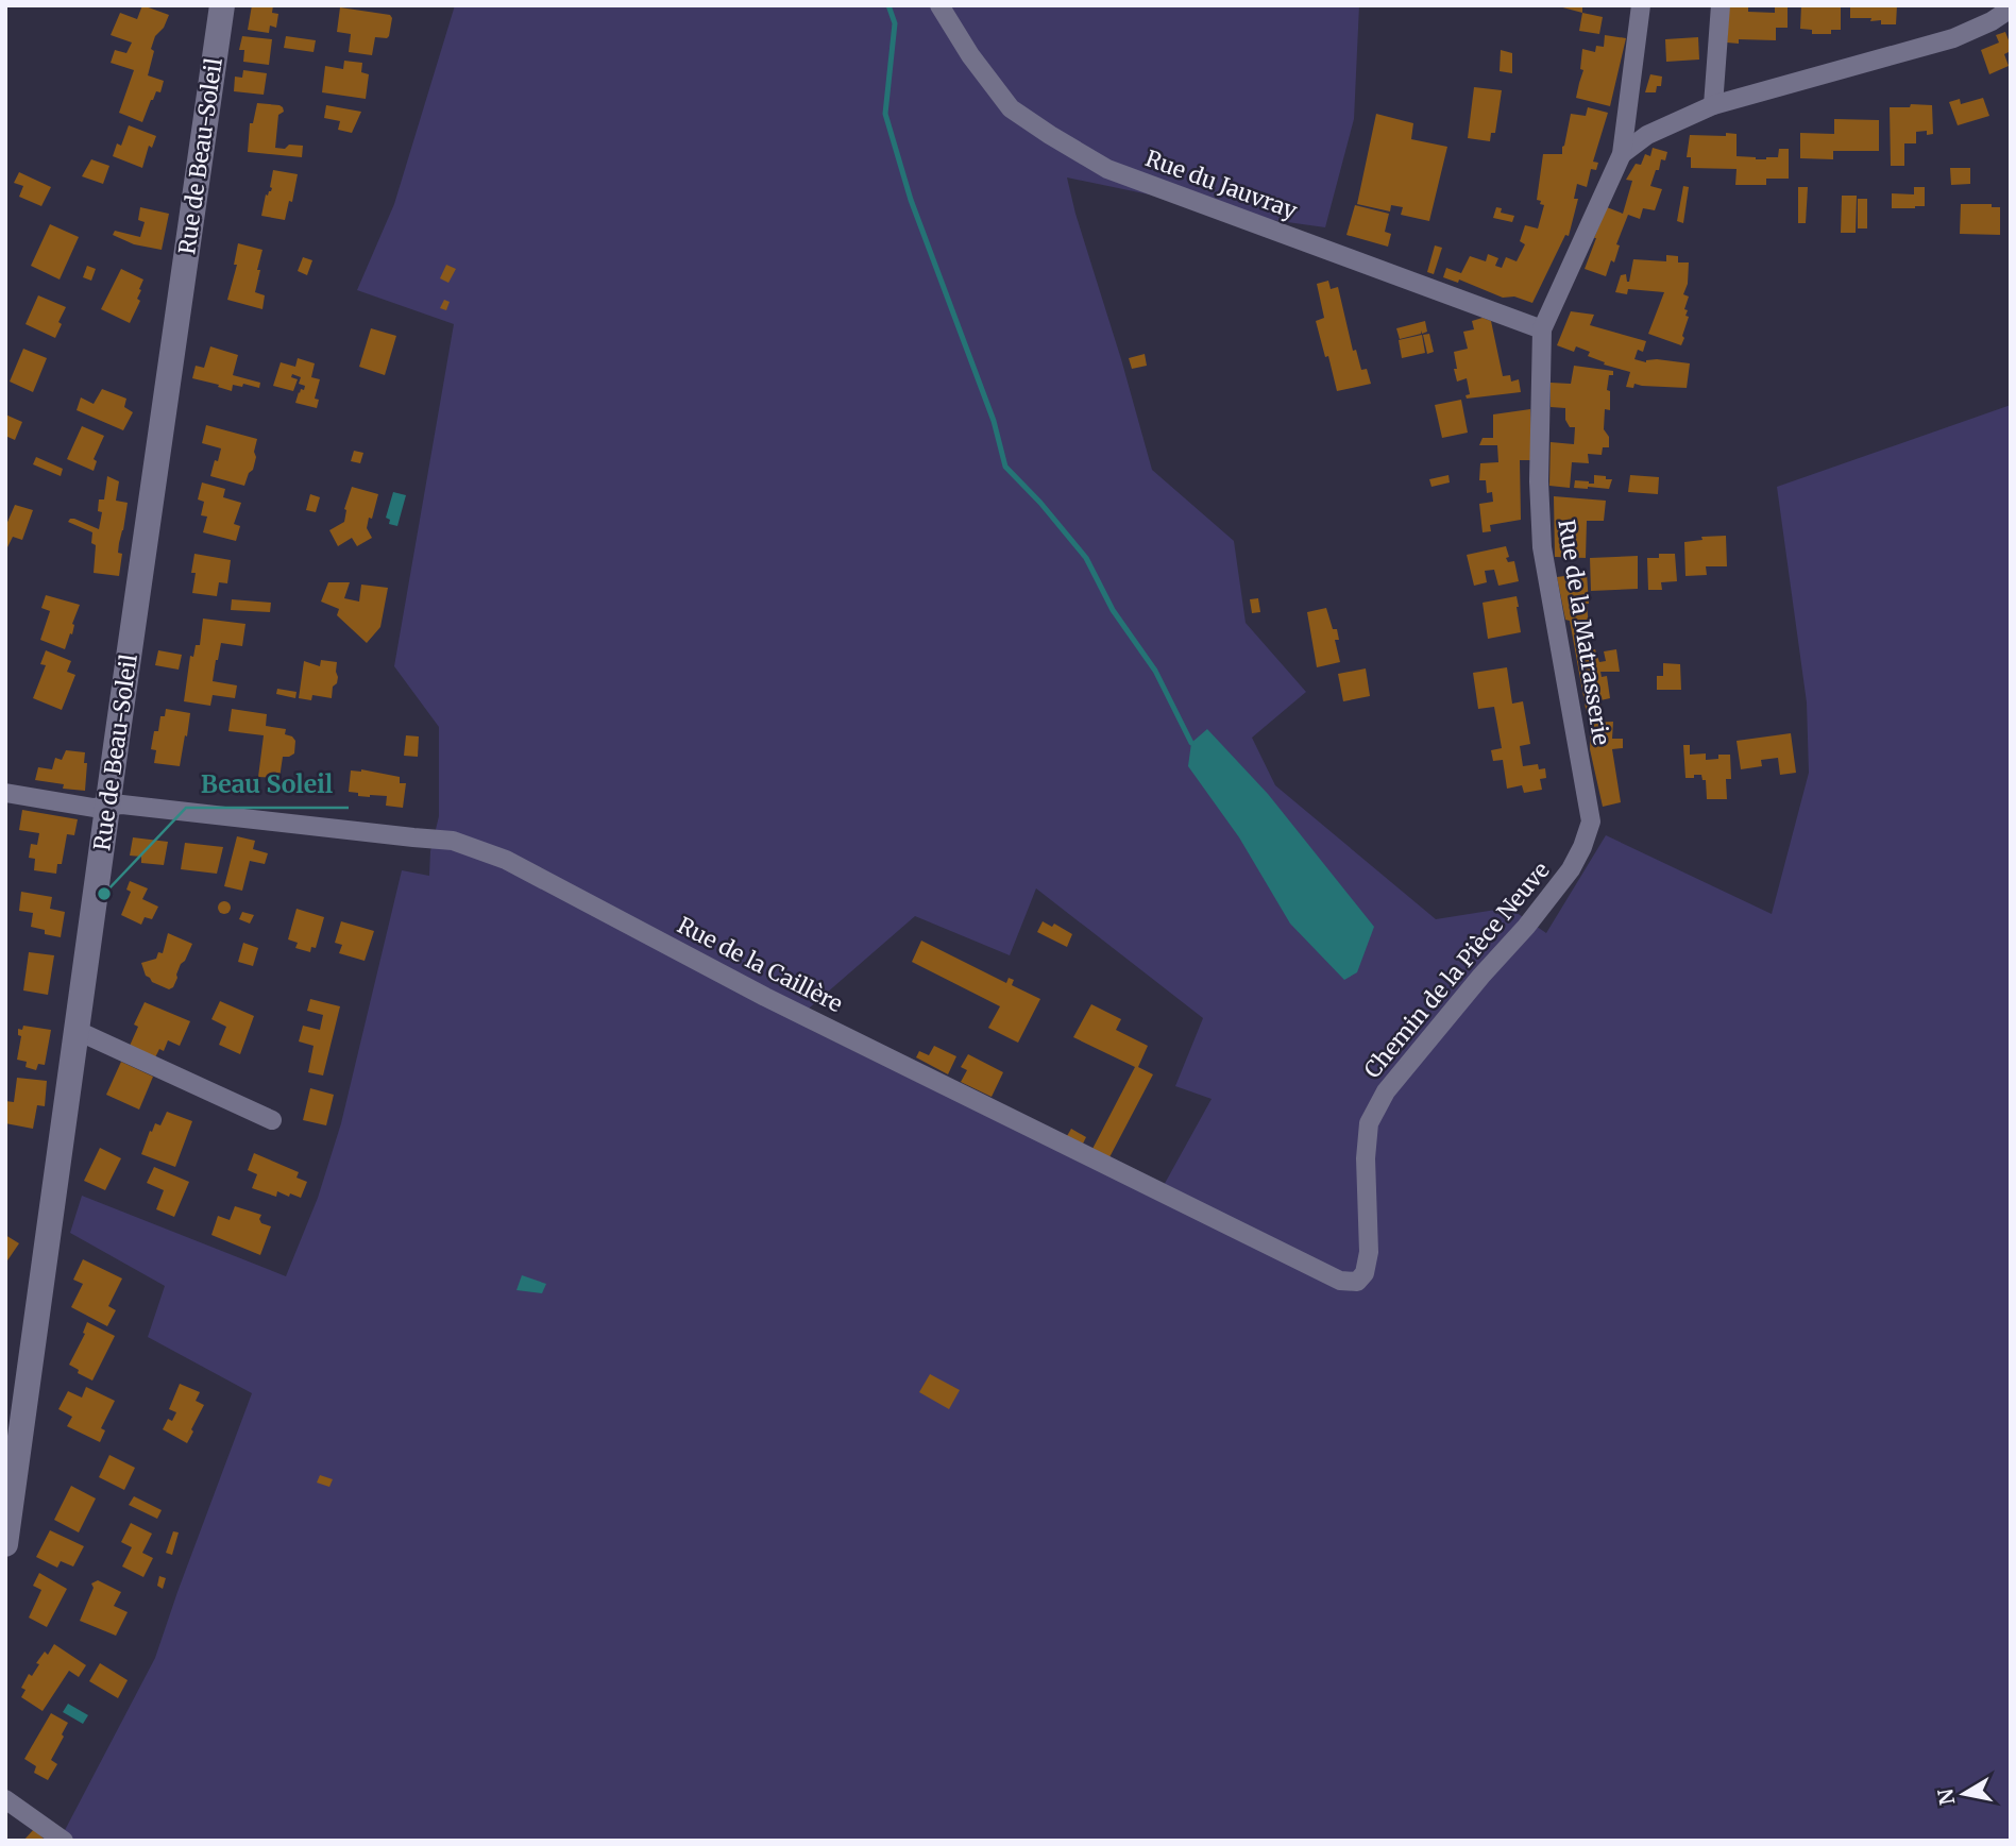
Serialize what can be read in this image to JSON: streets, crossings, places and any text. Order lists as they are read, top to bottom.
{
  "streets": {
    "street": [
      "Rue de Beau-Soleil",
      "Rue du Jauvray",
      "Rue de la Matrasserie",
      "Rue de la Caillère",
      "Chemin de la Pièce Neuve"
    ]
  },
  "crossings": [
    ["Rue de Beau-Soleil", "Rue de la Caillère"],
    ["Rue du Jauvray", "Rue de la Matrasserie"],
    ["Rue de la Matrasserie", "Chemin de la Pièce Neuve"],
    ["Rue de la Caillère", "Chemin de la Pièce Neuve"]
  ],
  "places": ["Beau Soleil"],
  "north": "left"
}
